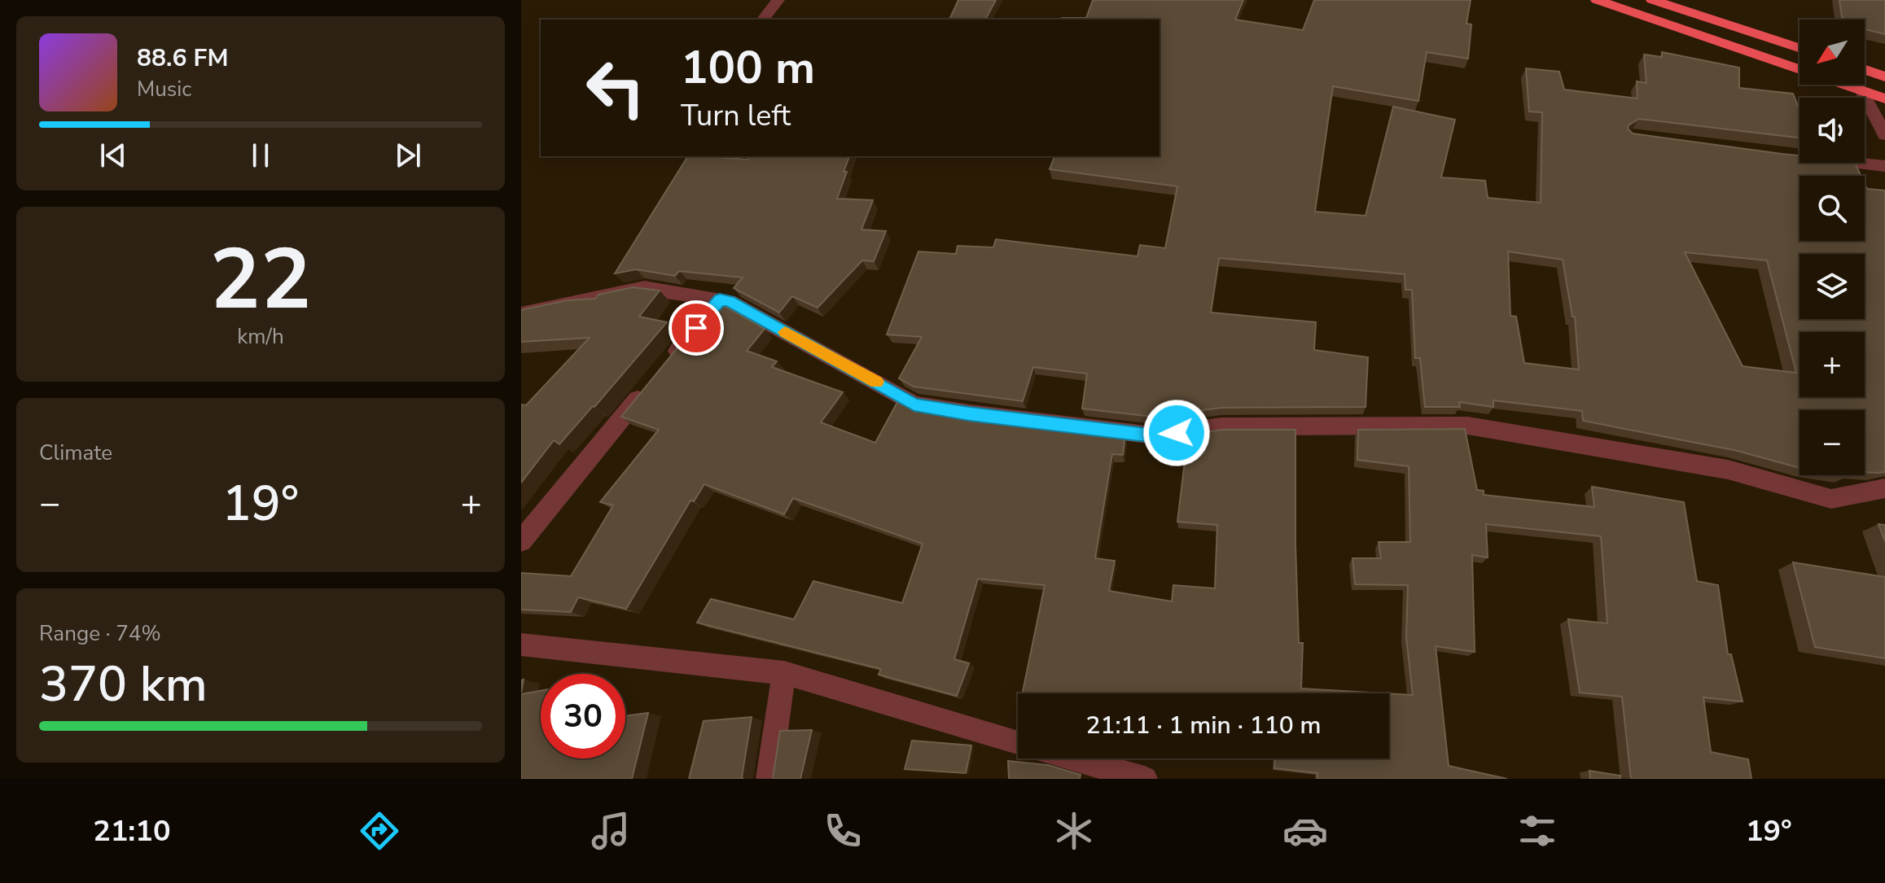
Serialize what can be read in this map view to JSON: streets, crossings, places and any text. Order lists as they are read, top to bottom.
{
  "north": "bottom left",
  "page": {
    "map_buttons": ["+", "−"],
    "turn": ["100 m", "Turn left"],
    "song": ["88.6 FM", "Music"],
    "tile": [
      ["22", "km/h"],
      "Climate",
      ["Range · 74%", "370 km"]
    ],
    "heat": ["−", "19°", "+"],
    "limit": "30",
    "trip": "21:11 · 1 min · 110 m",
    "tabs": ["21:10", "19°"]
  }
}
